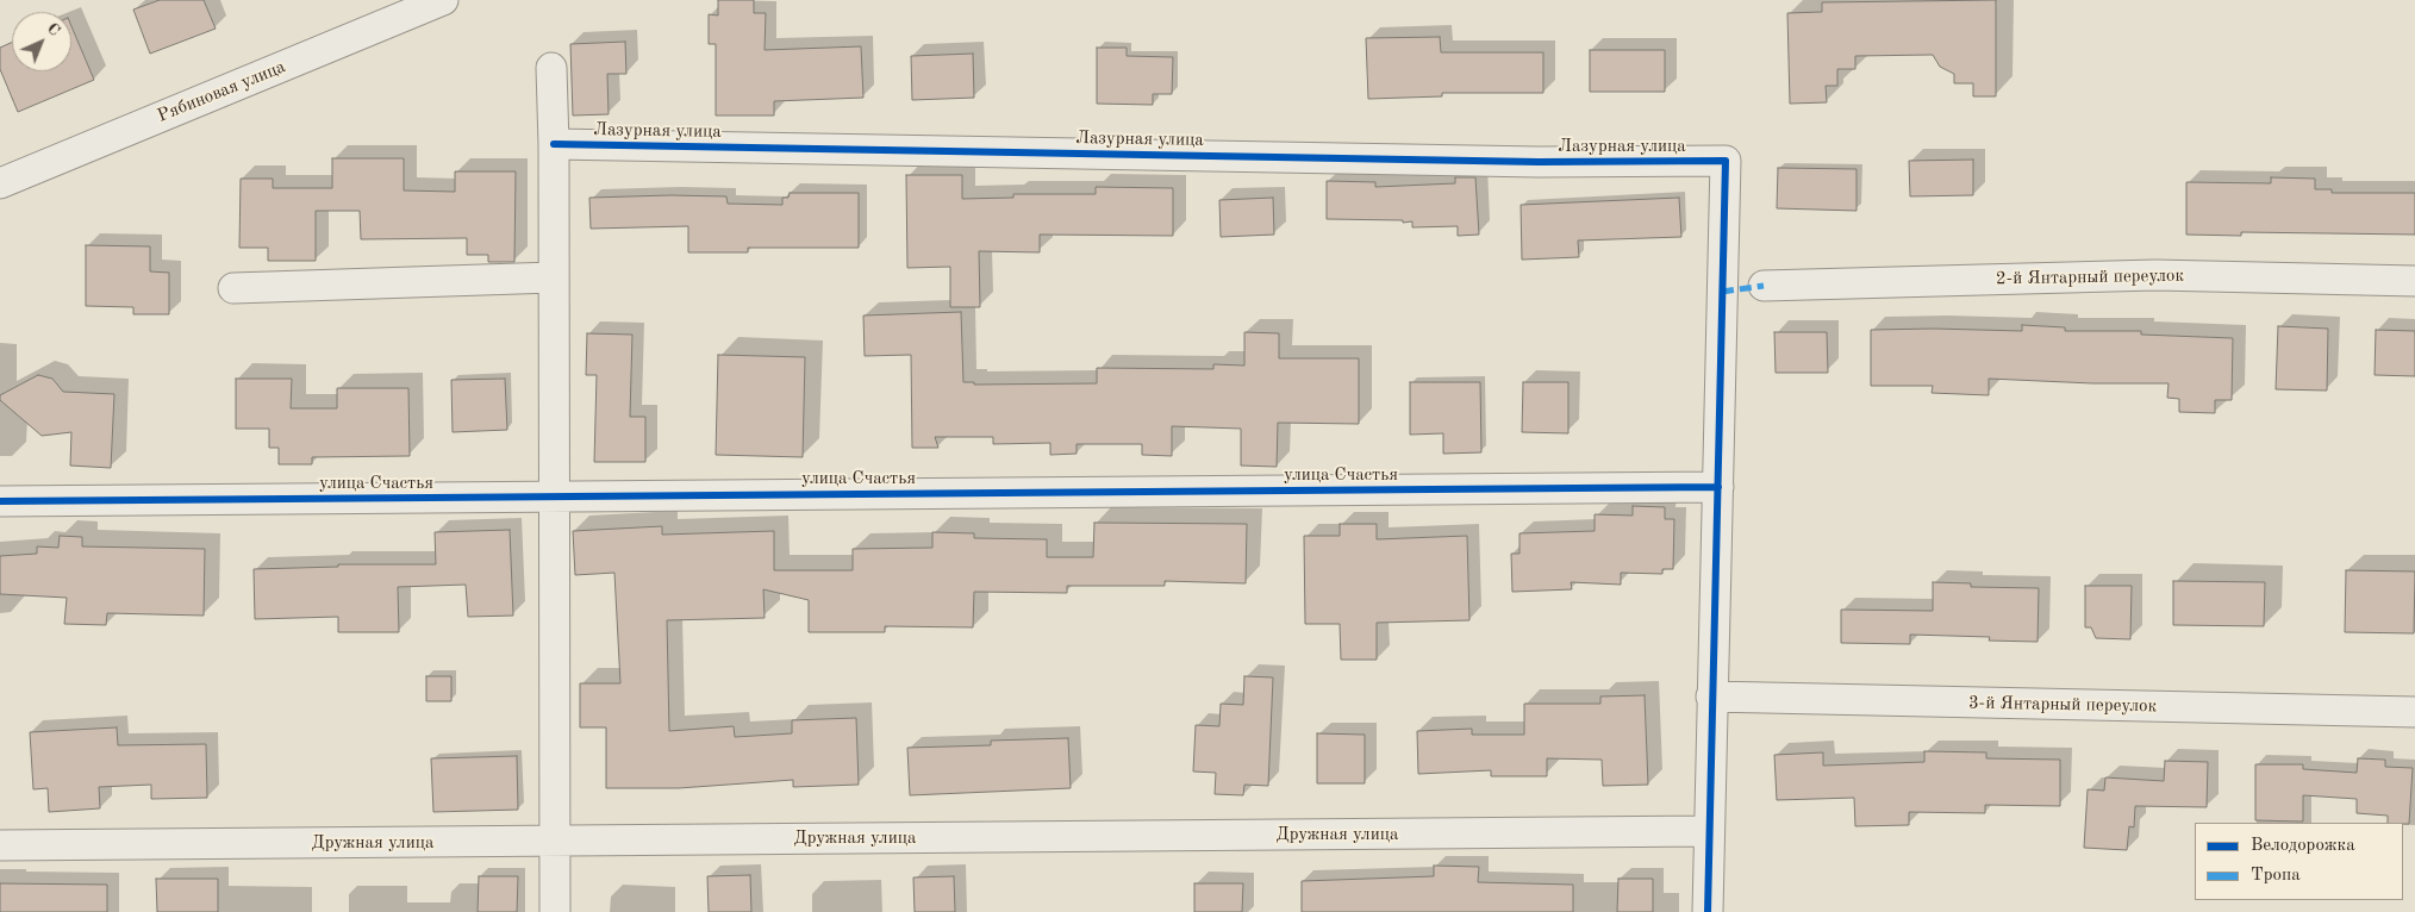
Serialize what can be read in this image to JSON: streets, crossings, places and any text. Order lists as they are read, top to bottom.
{
  "streets": {
    "street": [
      "Рябиновая улица",
      "Лазурная улица",
      "2-й Янтарный переулок",
      "улица Счастья",
      "3-й Янтарный переулок",
      "Дружная улица"
    ]
  },
  "crossings": [
    ["Лазурная улица", "улица Счастья"]
  ],
  "legend": ["Велодорожка", "Тропа"],
  "north": "top right"
}
